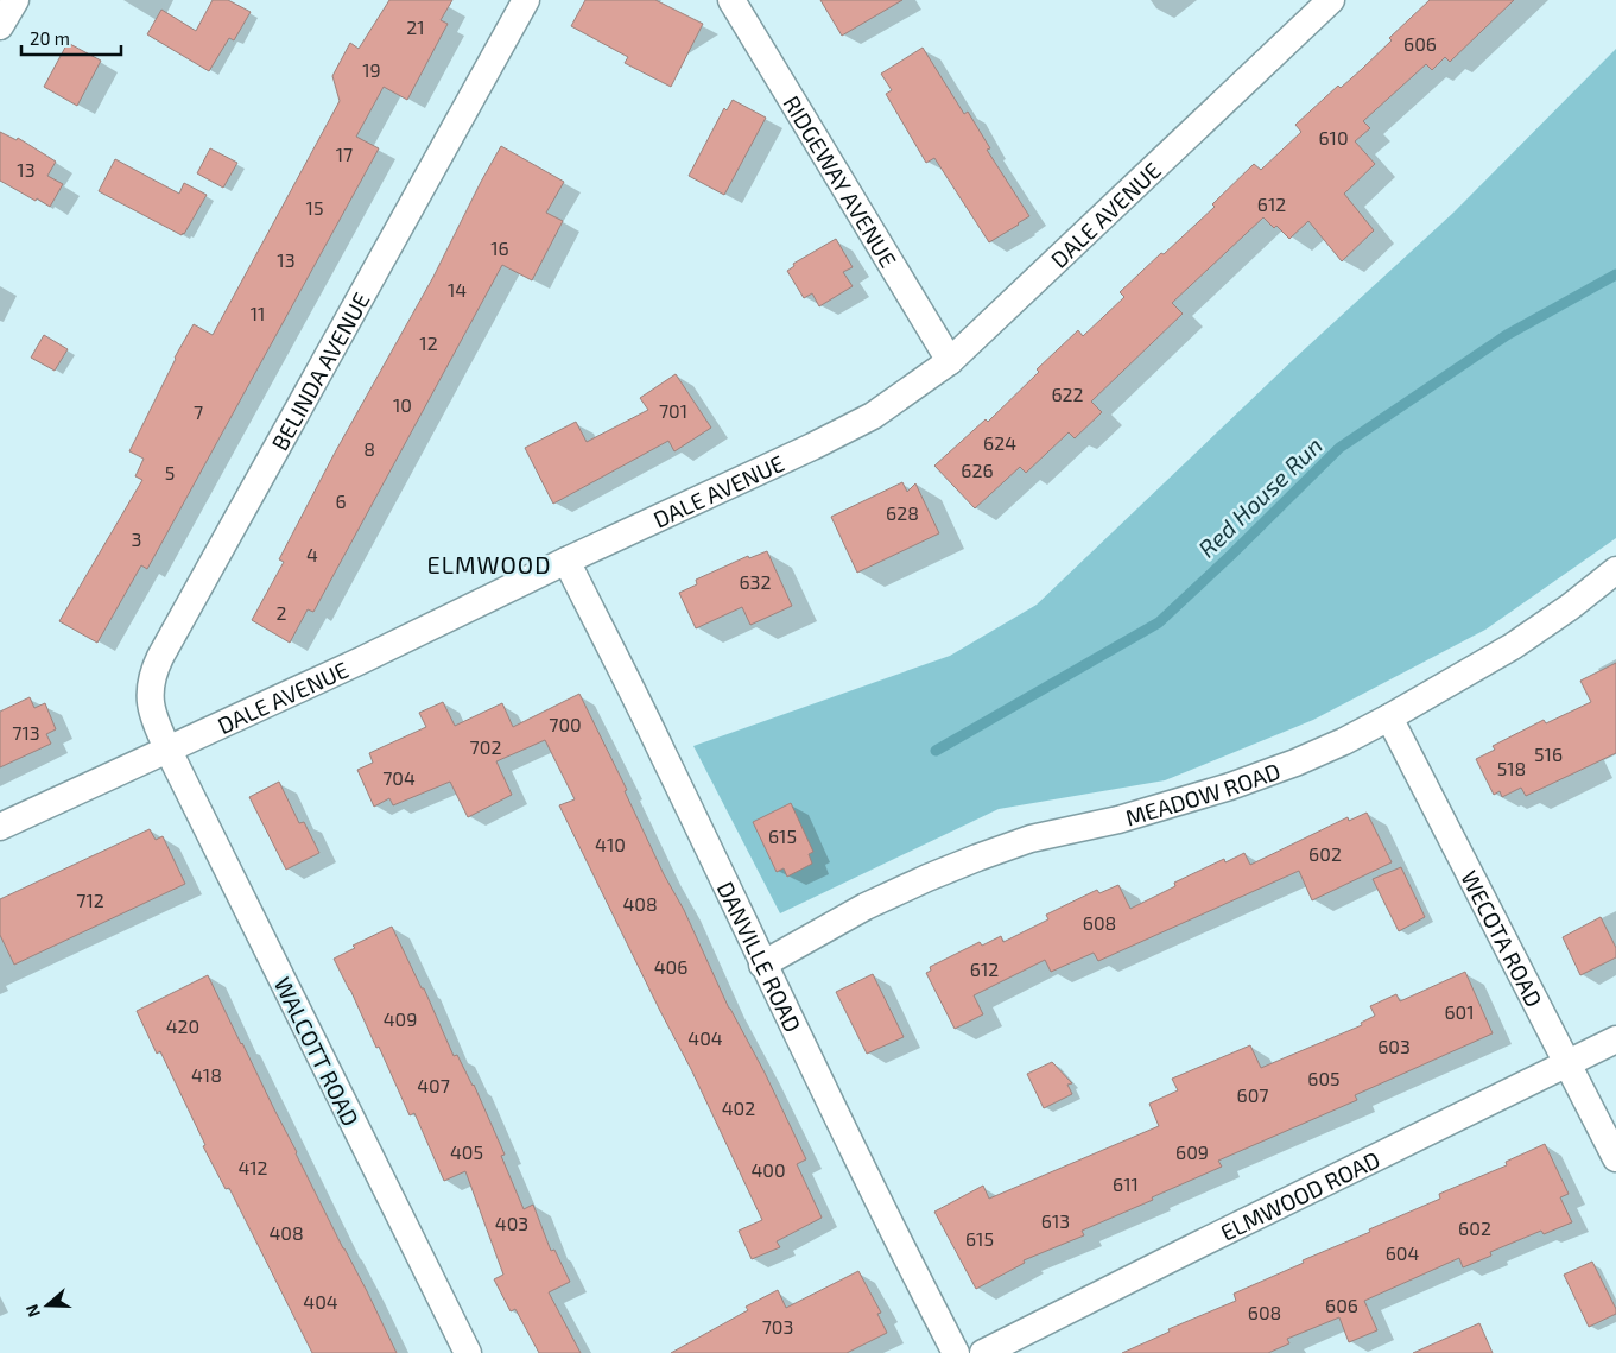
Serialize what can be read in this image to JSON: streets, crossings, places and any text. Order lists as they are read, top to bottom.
{
  "streets": {
    "street": [
      "RIDGEWAY AVENUE",
      "DALE AVENUE",
      "BELINDA AVENUE",
      "MEADOW ROAD",
      "WECOTA ROAD",
      "DANVILLE ROAD",
      "WALCOTT ROAD",
      "ELMWOOD ROAD"
    ]
  },
  "crossings": [
    ["RIDGEWAY AVENUE", "DALE AVENUE"],
    ["DALE AVENUE", "BELINDA AVENUE"],
    ["DALE AVENUE", "DANVILLE ROAD"],
    ["DALE AVENUE", "WALCOTT ROAD"],
    ["BELINDA AVENUE", "WALCOTT ROAD"],
    ["MEADOW ROAD", "WECOTA ROAD"],
    ["MEADOW ROAD", "DANVILLE ROAD"],
    ["WECOTA ROAD", "ELMWOOD ROAD"]
  ],
  "districts": ["ELMWOOD"],
  "water": ["Red House Run"],
  "house_numbers": [
    "21",
    "606",
    "19",
    "610",
    "17",
    "13",
    "612",
    "15",
    "16",
    "13",
    "14",
    "11",
    "12",
    "622",
    "10",
    "701",
    "7",
    "624",
    "8",
    "626",
    "5",
    "6",
    "628",
    "3",
    "4",
    "632",
    "2",
    "700",
    "713",
    "702",
    "516",
    "518",
    "704",
    "615",
    "410",
    "602",
    "712",
    "408",
    "608",
    "406",
    "612",
    "601",
    "409",
    "420",
    "404",
    "603",
    "418",
    "605",
    "407",
    "607",
    "402",
    "405",
    "609",
    "412",
    "400",
    "611",
    "613",
    "403",
    "602",
    "408",
    "615",
    "604",
    "404",
    "606",
    "608",
    "703"
  ],
  "scale_bar": "20 m",
  "north": "left"
}
